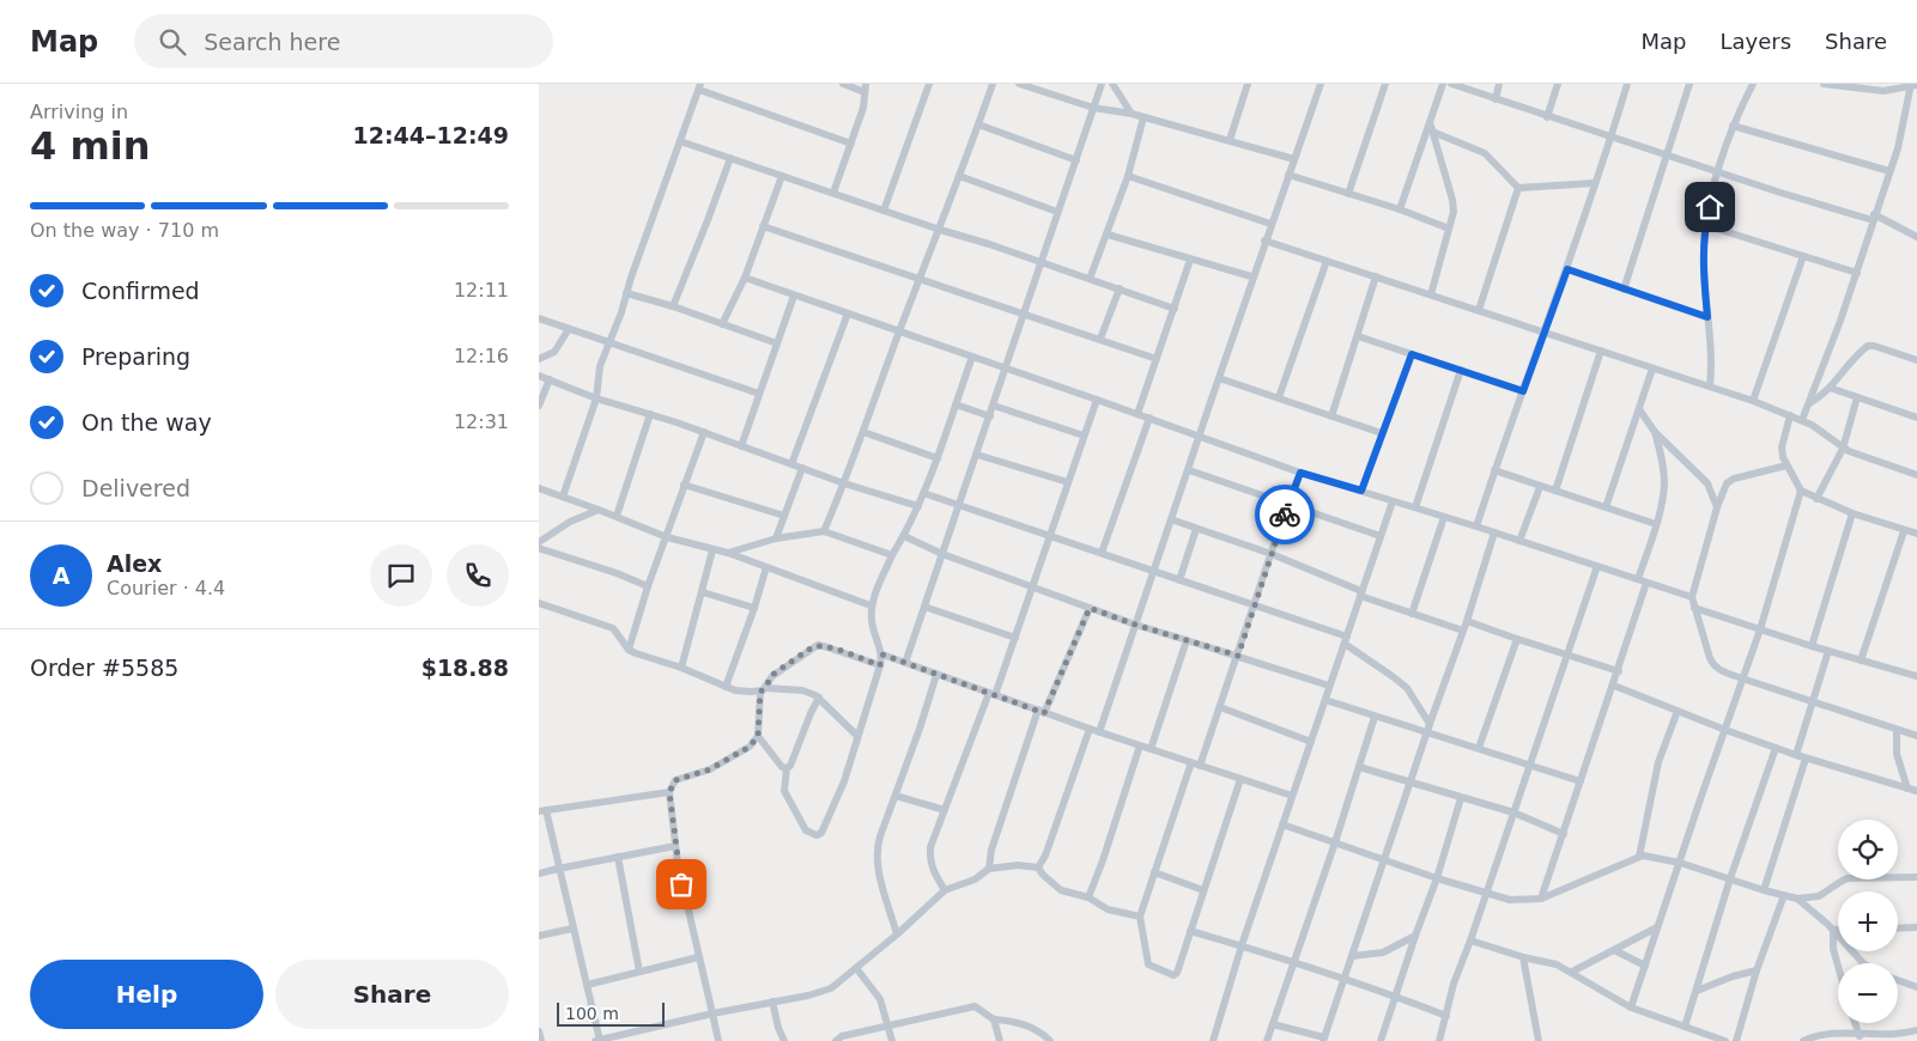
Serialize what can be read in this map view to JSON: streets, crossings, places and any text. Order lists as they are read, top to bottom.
{
  "scale_bar": "100 m",
  "page": {
    "header": "Map",
    "search": "Search here",
    "nav": ["Map", "Layers", "Share"],
    "heading": ["4 min", "Arriving in", "12:44–12:49"],
    "panel": [
      "Alex",
      "Courier · 4.4",
      "Order #5585",
      "$18.88"
    ],
    "bar": "On the way · 710 m",
    "list": [
      ["Confirmed", "12:11"],
      ["Preparing", "12:16"],
      ["On the way", "12:31"],
      "Delivered"
    ],
    "round": "A",
    "map_buttons": ["+", "−"],
    "buttons": ["Help", "Share"],
    "scale": "100 m"
  }
}
